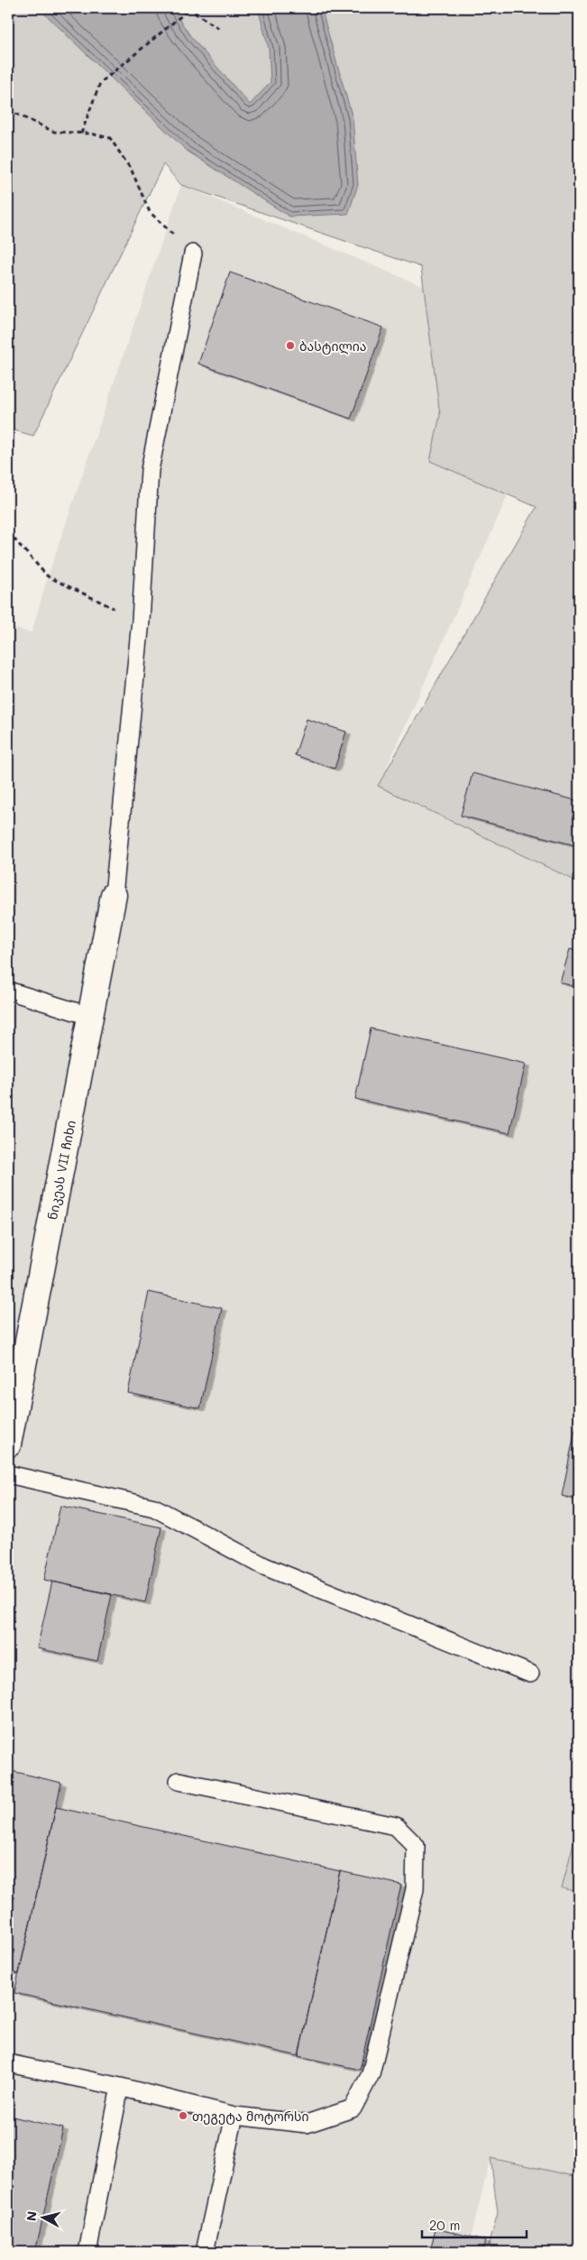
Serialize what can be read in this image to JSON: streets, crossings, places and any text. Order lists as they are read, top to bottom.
{
  "streets": {
    "street": ["ნიკეას VII ჩიხი"]
  },
  "places": ["ბასტილია", "თეგეტა მოტორსი"],
  "scale_bar": "20 m",
  "north": "left"
}
